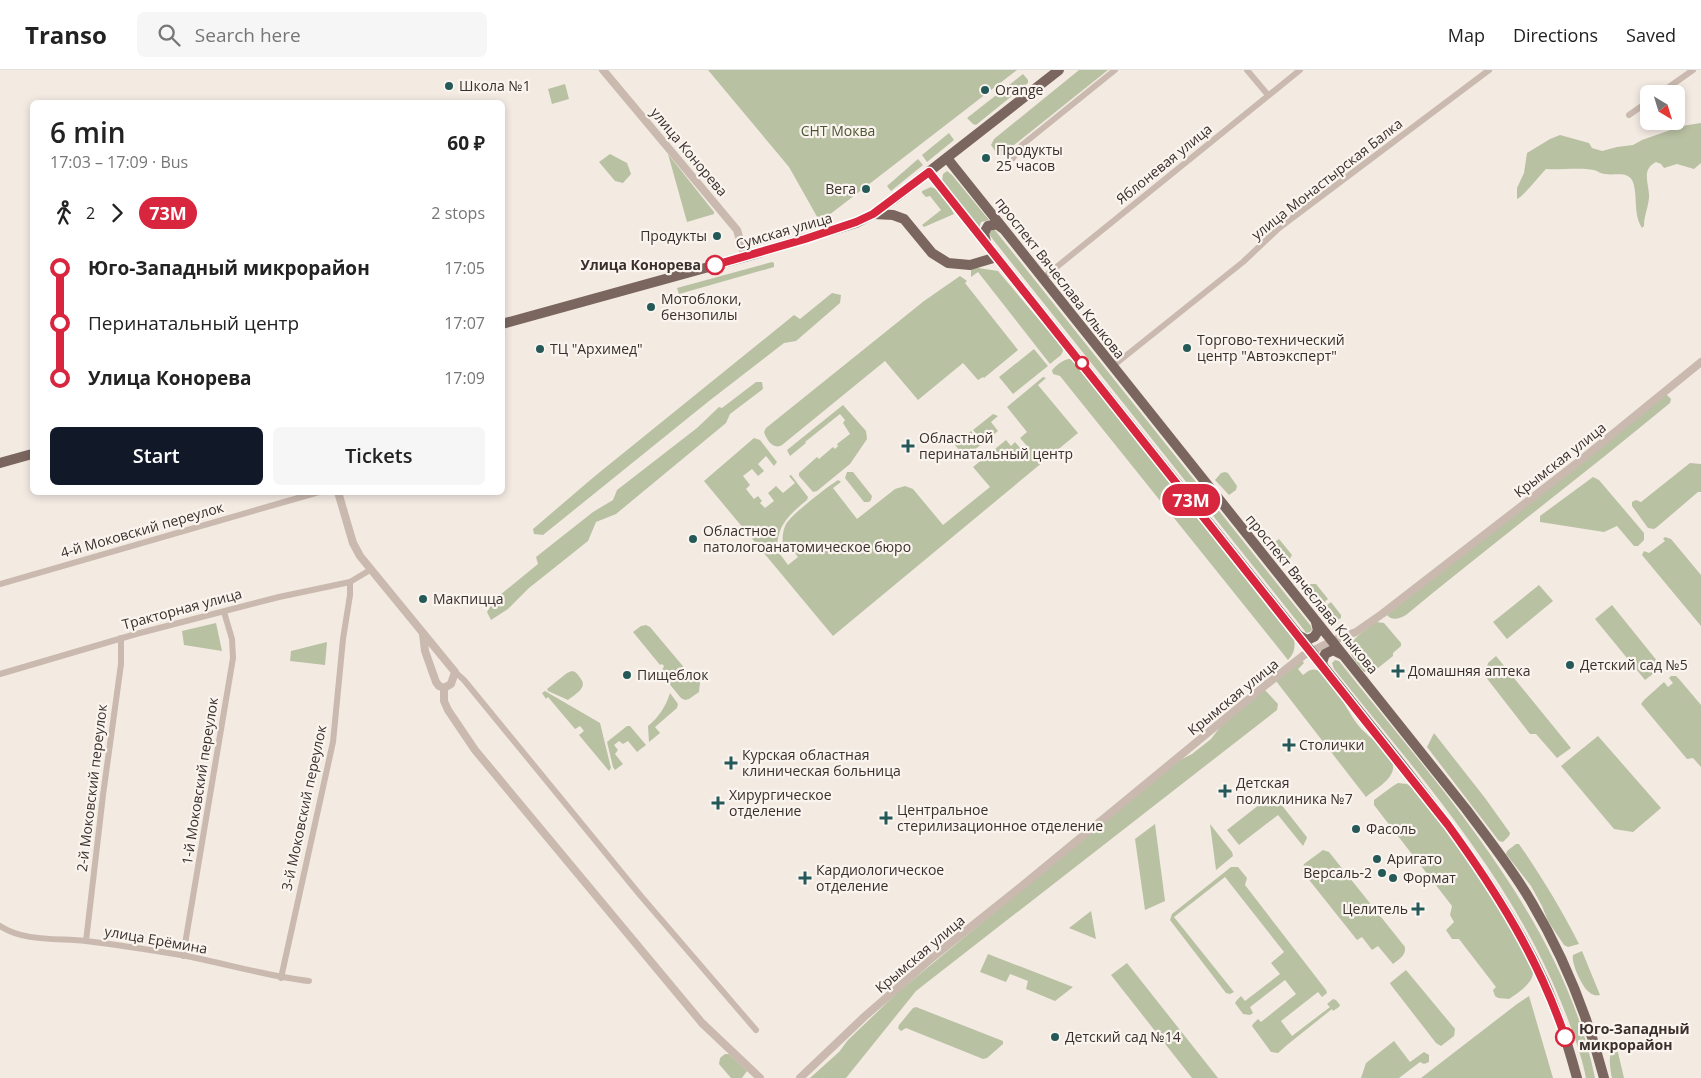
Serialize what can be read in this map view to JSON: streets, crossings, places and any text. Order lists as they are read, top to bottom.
{
  "streets": {
    "main road": ["Сумская улица", "проспект Вячеслава Клыкова"],
    "street": [
      "улица Конорева",
      "Яблоневая улица",
      "улица Монастырская Балка",
      "Крымская улица",
      "4-й Моковский переулок",
      "Тракторная улица",
      "1-й Моковский переулок",
      "2-й Моковский переулок",
      "3-й Моковский переулок",
      "улица Ерёмина"
    ]
  },
  "crossings": [
    ["улица Конорева", "Сумская улица"],
    ["Яблоневая улица", "проспект Вячеслава Клыкова"],
    ["улица Монастырская Балка", "проспект Вячеслава Клыкова"],
    ["Сумская улица", "проспект Вячеслава Клыкова"],
    ["проспект Вячеслава Клыкова", "Крымская улица"],
    ["Тракторная улица", "1-й Моковский переулок"],
    ["Тракторная улица", "2-й Моковский переулок"],
    ["Тракторная улица", "3-й Моковский переулок"],
    ["1-й Моковский переулок", "улица Ерёмина"],
    ["2-й Моковский переулок", "улица Ерёмина"],
    ["3-й Моковский переулок", "улица Ерёмина"]
  ],
  "parks": ["СНТ Моква"],
  "places": {
    "other": [
      "Школа №1",
      "Orange",
      "Продукты 25 часов",
      "Вега",
      "Продукты",
      "Улица Конорева",
      "Мотоблоки, бензопилы",
      "Торгово-технический центр \"Автоэксперт\"",
      "ТЦ \"Архимед\"",
      "Областное патологоанатомическое бюро",
      "Макпицца",
      "Детский сад №5",
      "Пищеблок",
      "Фасоль",
      "Аригато",
      "Версаль-2",
      "Формат",
      "Детский сад №14",
      "Юго-Западный микрорайон"
    ],
    "health": [
      "Областной перинатальный центр",
      "Домашняя аптека",
      "Столички",
      "Курская областная клиническая больница",
      "Детская поликлиника №7",
      "Хирургическое отделение",
      "Центральное стерилизационное отделение",
      "Кардиологическое отделение",
      "Целитель"
    ]
  },
  "lines": ["bus line 73М"],
  "north": "bottom right",
  "page": {
    "header": "Transo",
    "search": "Search here",
    "nav": ["Map", "Directions", "Saved"],
    "on_map": "73М",
    "heading": ["6 min", "17:03 – 17:09 · Bus", "60 ₽"],
    "legs": ["2", "73М", "2 stops"],
    "list": [
      {
        "name": "Юго-Западный микрорайон",
        "value": "17:05"
      },
      {
        "name": "Перинатальный центр",
        "value": "17:07"
      },
      {
        "name": "Улица Конорева",
        "value": "17:09"
      }
    ],
    "buttons": ["Start", "Tickets"]
  }
}
